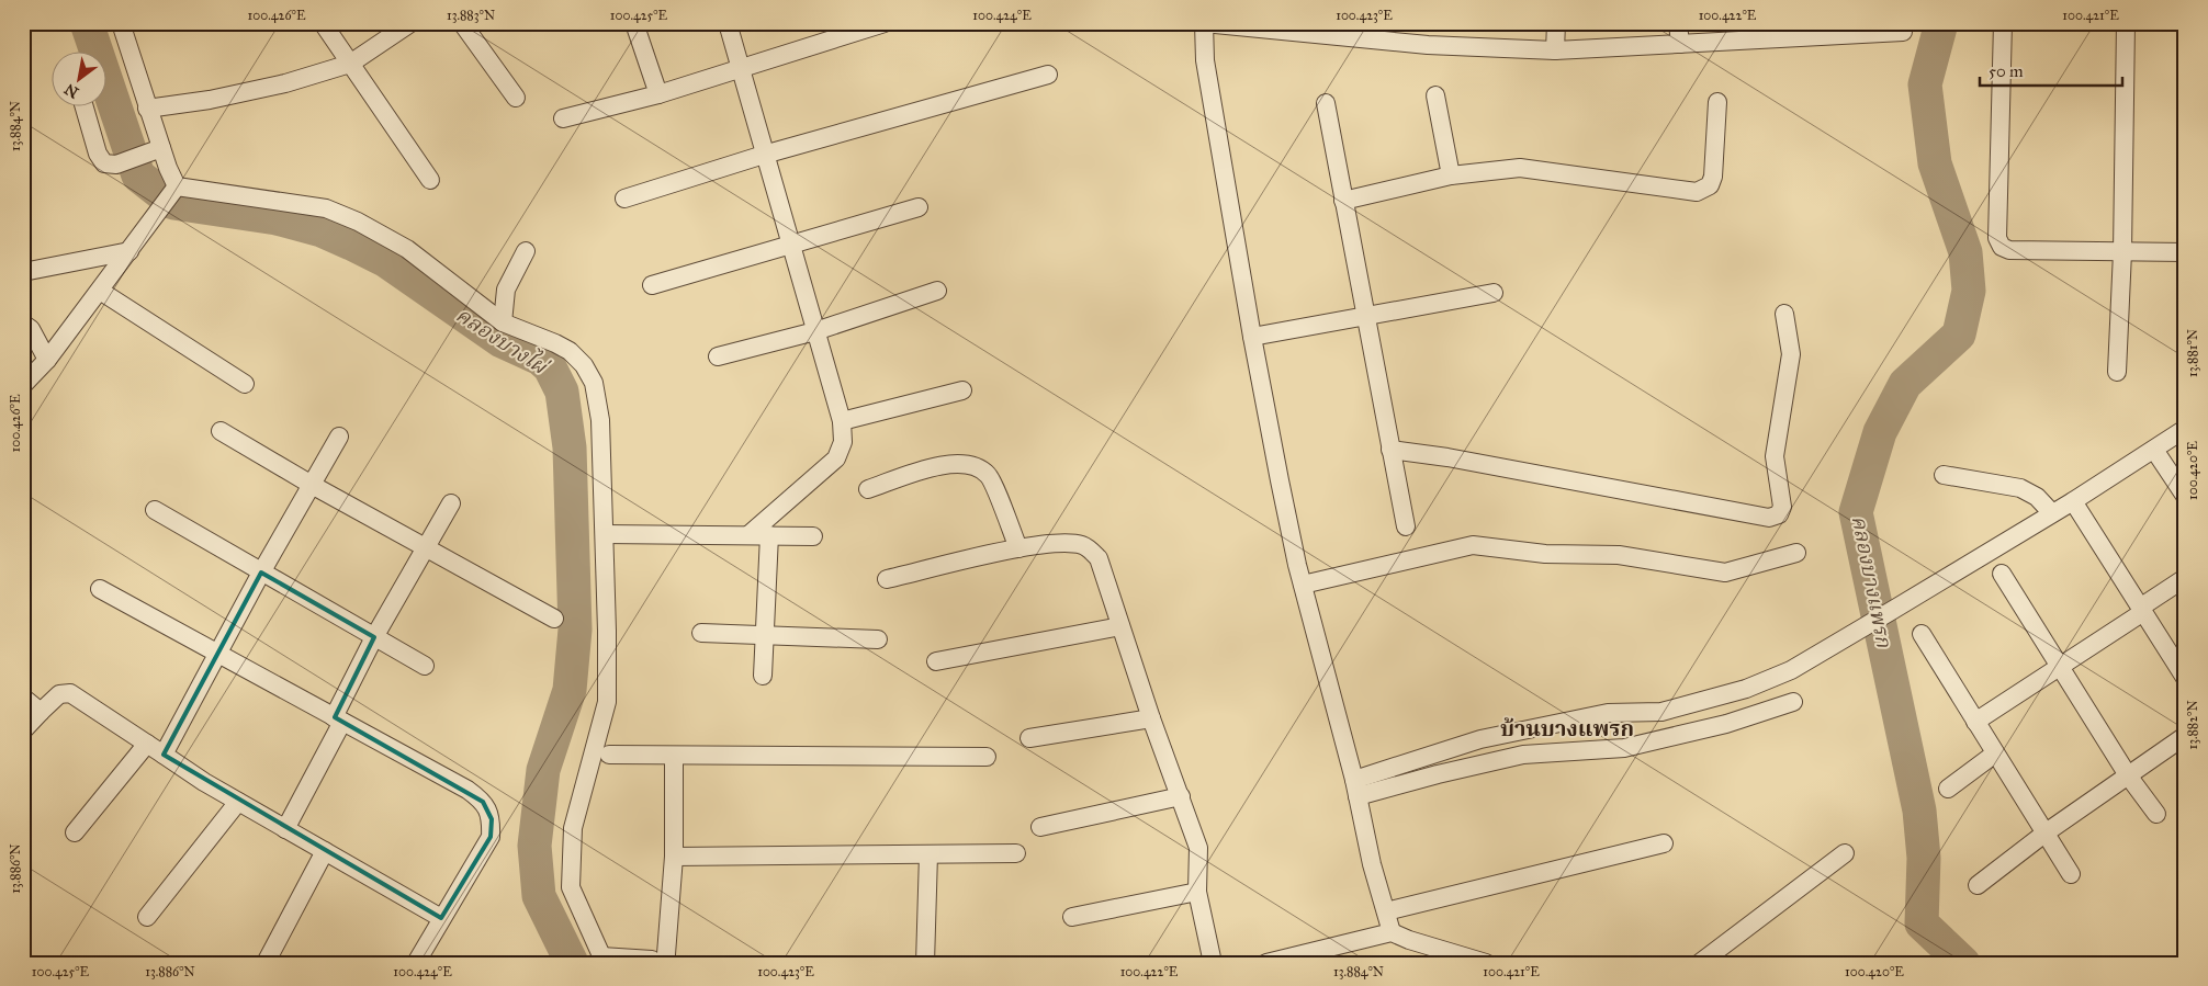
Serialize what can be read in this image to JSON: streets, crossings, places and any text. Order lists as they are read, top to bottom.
{
  "districts": ["บ้านบางแพรก"],
  "water": ["คลองบางไผ่", "คลองบางแพรก"],
  "scale_bar": "50 m",
  "north": "bottom left",
  "coordinates": [
    "100.426°E",
    "13.883°N",
    "100.425°E",
    "100.424°E",
    "100.423°E",
    "100.422°E",
    "100.421°E",
    "13.884°N",
    "13.881°N",
    "100.420°E",
    "13.882°N",
    "13.886°N"
  ]
}
